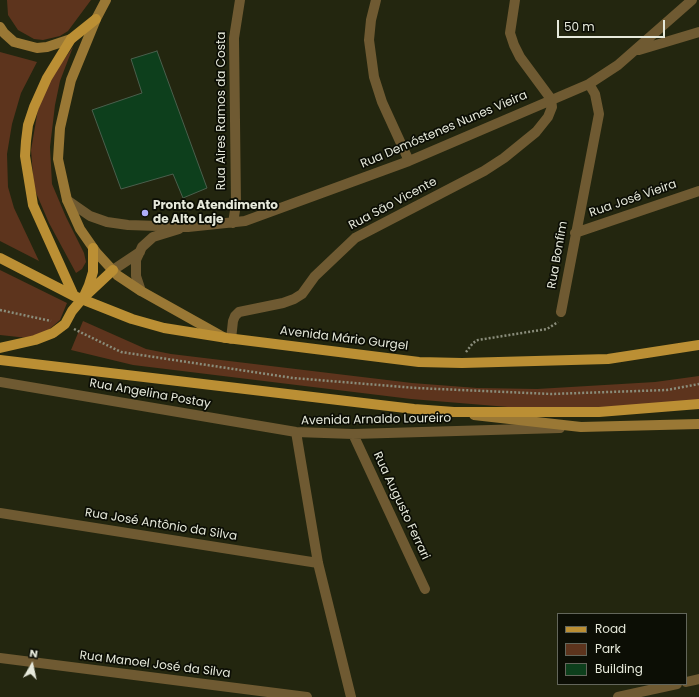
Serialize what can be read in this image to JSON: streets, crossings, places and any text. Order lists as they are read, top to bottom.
{
  "streets": {
    "main road": ["Avenida Mário Gurgel"],
    "street": [
      "Rua Aires Ramos da Costa",
      "Rua Demóstenes Nunes Vieira",
      "Rua José Vieira",
      "Rua São Vicente",
      "Rua Bonfim",
      "Rua Angelina Postay",
      "Avenida Arnaldo Loureiro",
      "Rua Augusto Ferrari",
      "Rua José Antônio da Silva",
      "Rua Manoel José da Silva"
    ]
  },
  "crossings": [
    ["Rua Aires Ramos da Costa", "Rua Demóstenes Nunes Vieira"],
    ["Rua Demóstenes Nunes Vieira", "Rua São Vicente"],
    ["Rua Demóstenes Nunes Vieira", "Rua Bonfim"],
    ["Rua José Vieira", "Rua Bonfim"],
    ["Rua São Vicente", "Avenida Mário Gurgel"],
    ["Rua Angelina Postay", "Avenida Arnaldo Loureiro"],
    ["Avenida Arnaldo Loureiro", "Rua Augusto Ferrari"],
    ["Avenida Arnaldo Loureiro", "Rua José Antônio da Silva"]
  ],
  "places": ["Pronto Atendimento de Alto Laje"],
  "legend": ["Road", "Park", "Building"],
  "scale_bar": "50 m",
  "north": "top"
}
